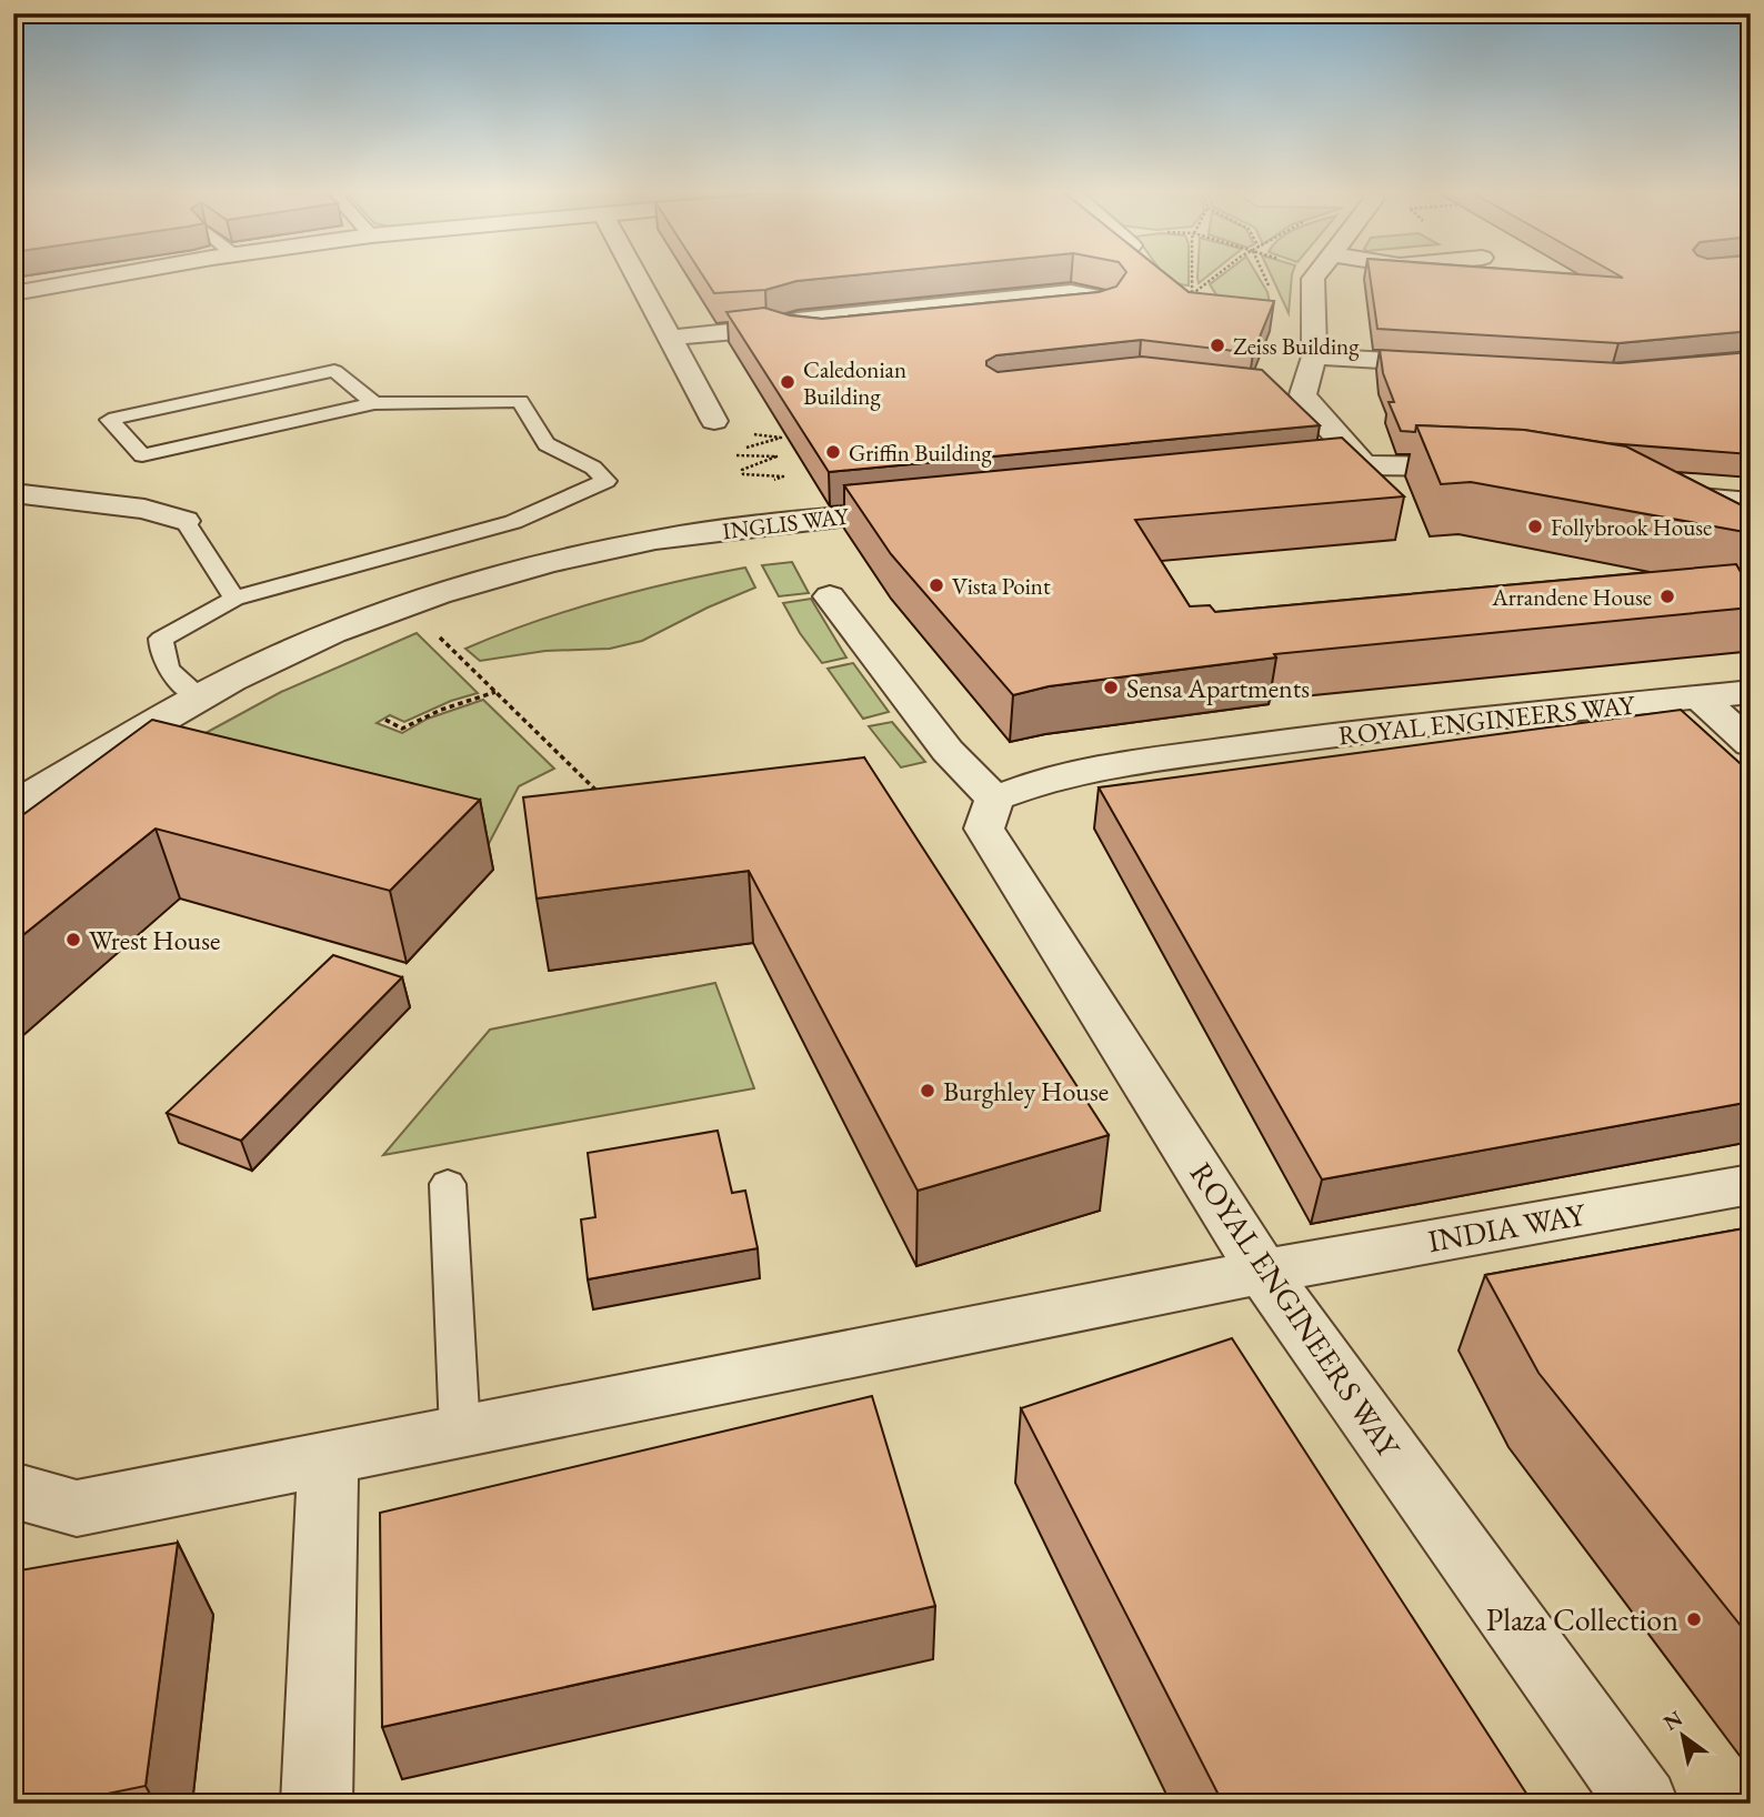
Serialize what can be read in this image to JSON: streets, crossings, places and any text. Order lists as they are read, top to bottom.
{
  "streets": {
    "street": ["INGLIS WAY", "ROYAL ENGINEERS WAY", "INDIA WAY"]
  },
  "crossings": [
    ["ROYAL ENGINEERS WAY", "INDIA WAY"]
  ],
  "places": [
    "Zeiss Building",
    "Caledonian Building",
    "Griffin Building",
    "Follybrook House",
    "Vista Point",
    "Arrandene House",
    "Sensa Apartments",
    "Wrest House",
    "Burghley House",
    "Plaza Collection"
  ],
  "north": "top left"
}
